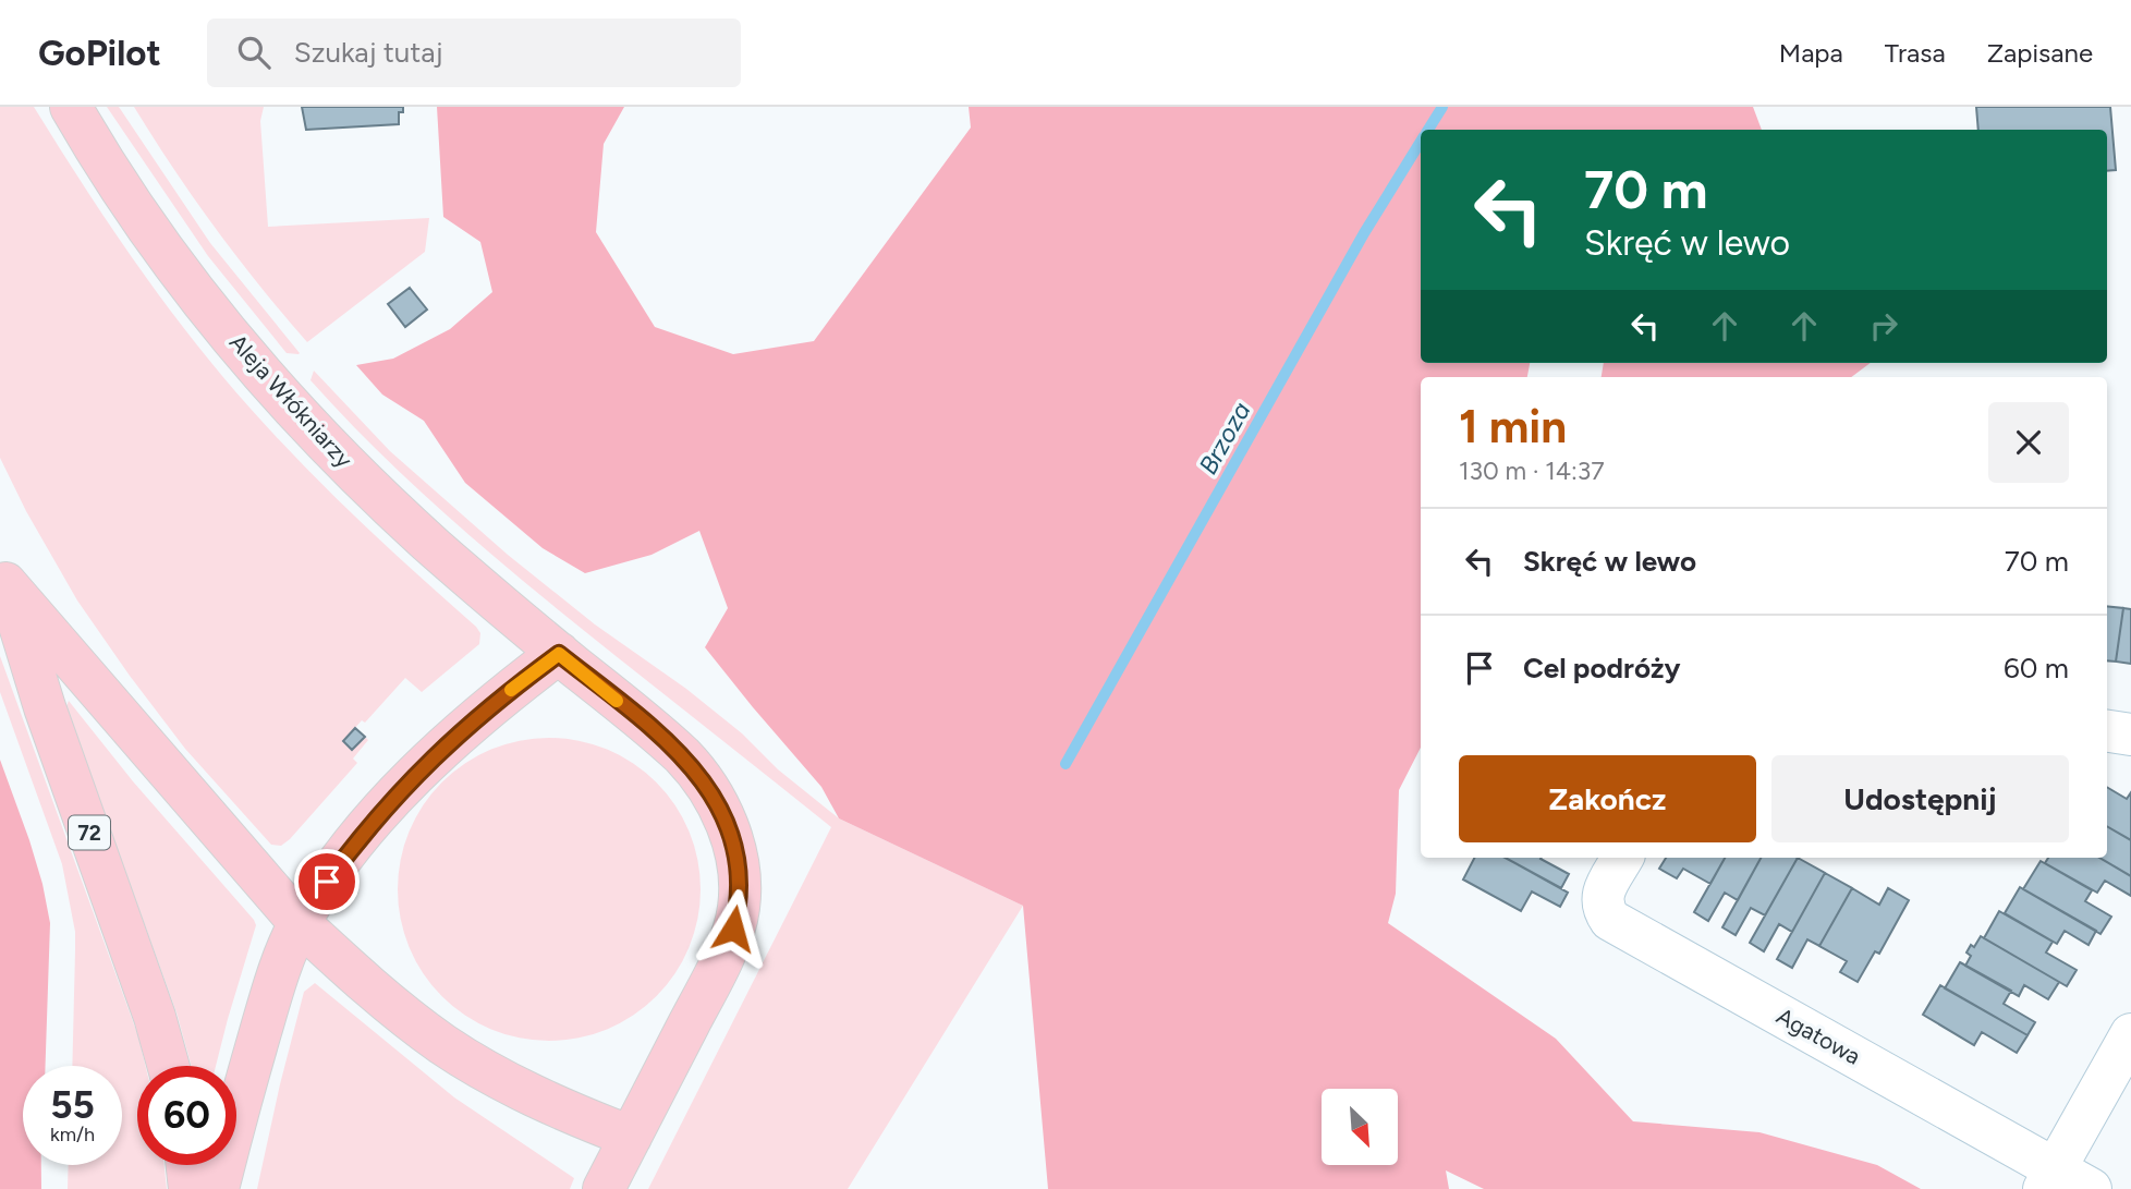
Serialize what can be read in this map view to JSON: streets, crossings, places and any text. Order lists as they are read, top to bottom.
{
  "streets": {
    "main road": ["Aleja Włókniarzy", "72"],
    "street": ["Agatowa"]
  },
  "water": ["Brzoza"],
  "north": "bottom right",
  "page": {
    "header": "GoPilot",
    "search": "Szukaj tutaj",
    "nav": ["Mapa", "Trasa", "Zapisane"],
    "turn": ["70 m", "Skręć w lewo"],
    "heading": ["1 min", "130 m · 14:37"],
    "list": [
      {
        "name": "Skręć w lewo",
        "value": "70 m"
      },
      {
        "name": "Cel podróży",
        "value": "60 m"
      }
    ],
    "buttons": ["Zakończ", "Udostępnij"],
    "speed": "55 km/h",
    "limit": "60"
  }
}
